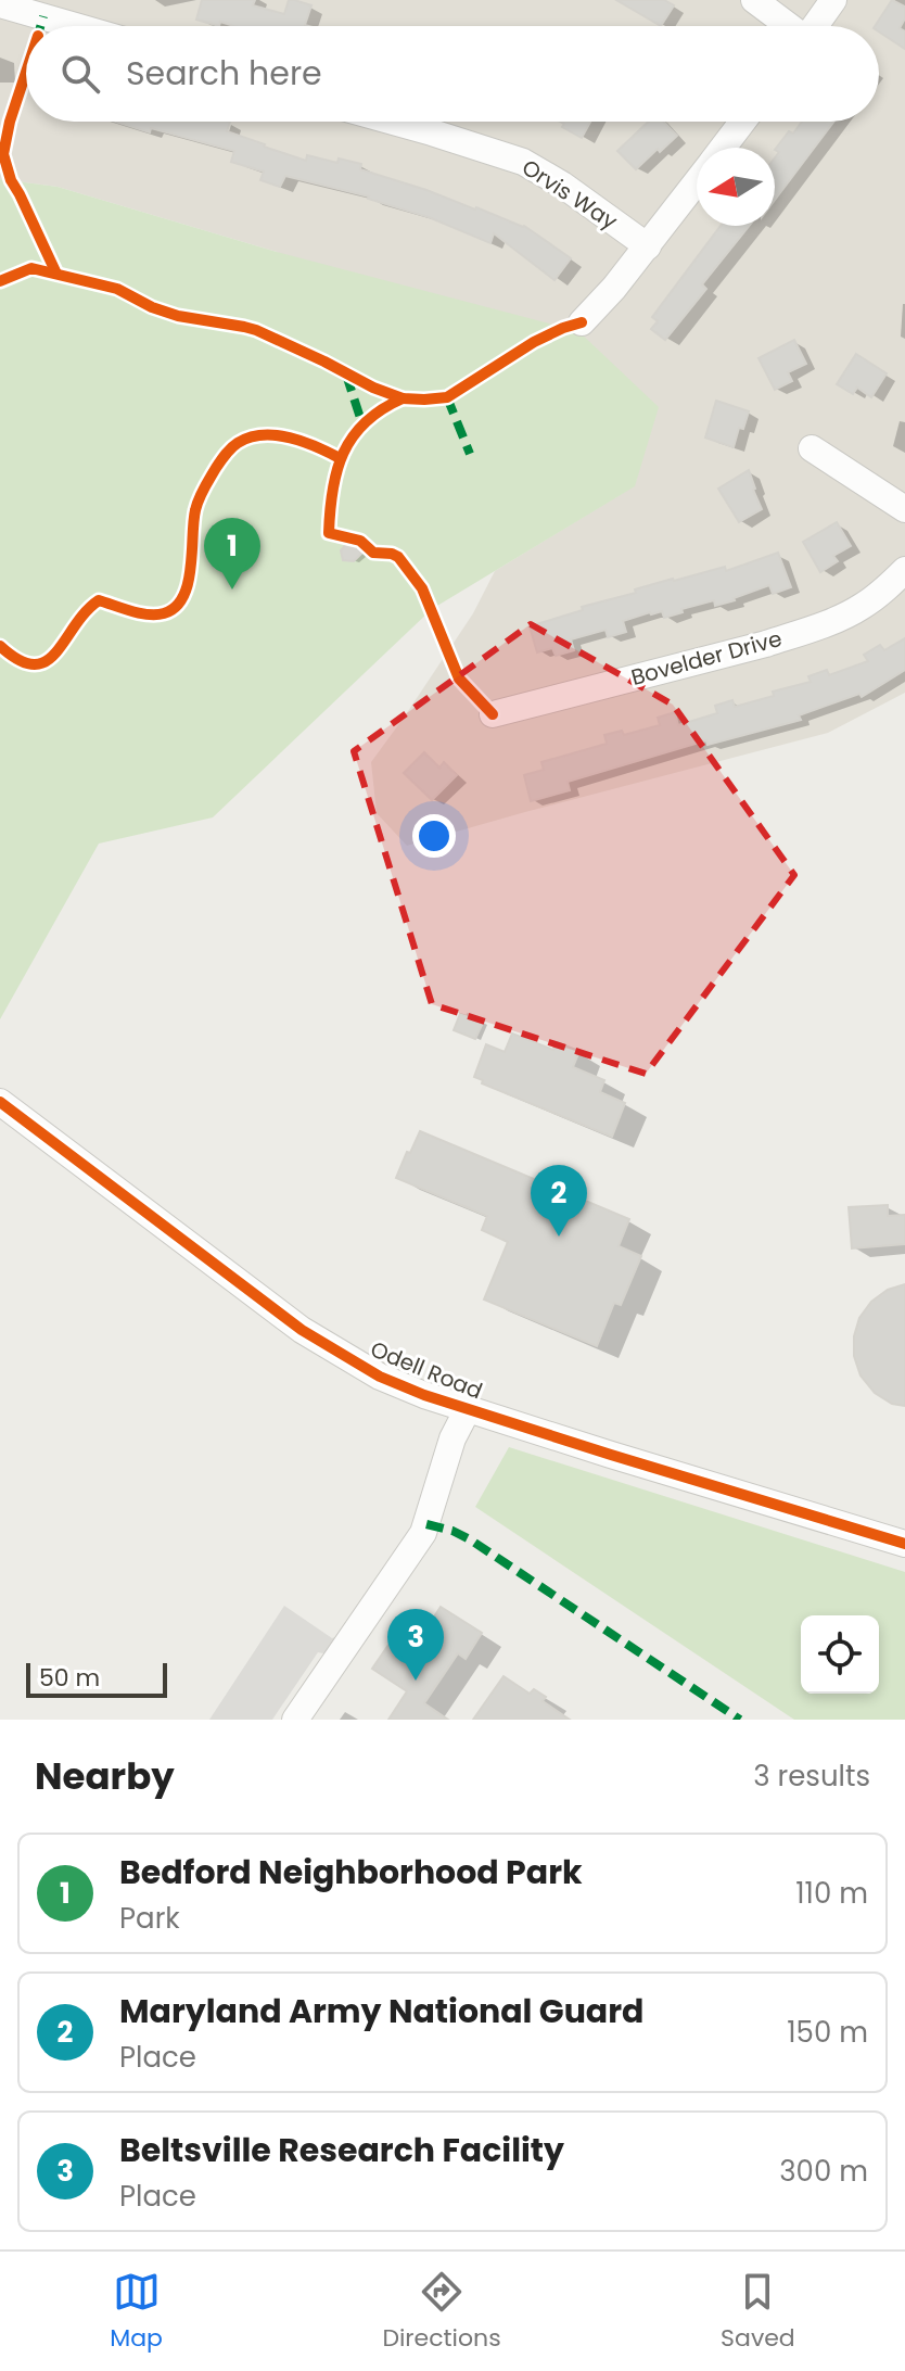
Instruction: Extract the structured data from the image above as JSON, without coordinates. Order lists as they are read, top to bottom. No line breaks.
{"streets":{"street":["Orvis Way","Bovelder Drive","Odell Road"]},"scale_bar":"50 m","north":"left","page":{"search":"Search here","pins":["1","2","3"],"scale":"50 m","heading":["Nearby","3 results"],"list":[{"mark":"1","name":"Bedford Neighborhood Park","note":"Park","value":"110 m"},{"mark":"2","name":"Maryland Army National Guard","note":"Place","value":"150 m"},{"mark":"3","name":"Beltsville Research Facility","note":"Place","value":"300 m"}],"nav":["Map","Directions","Saved"]}}
